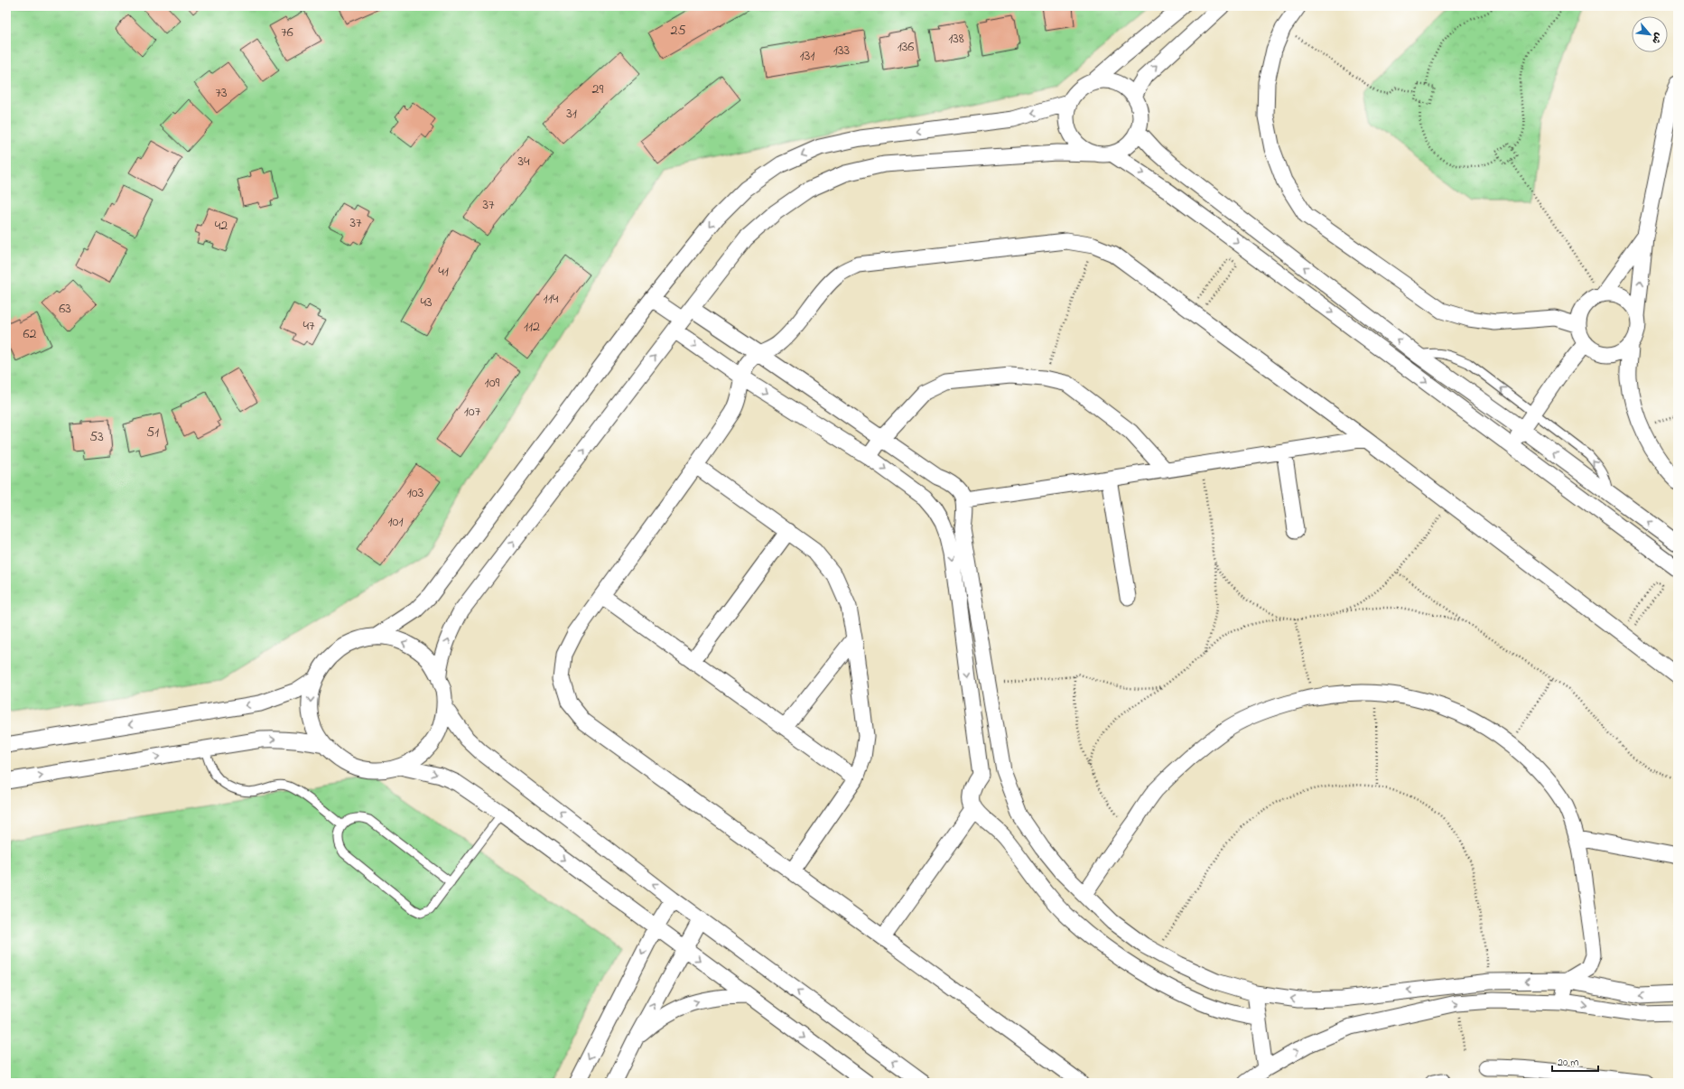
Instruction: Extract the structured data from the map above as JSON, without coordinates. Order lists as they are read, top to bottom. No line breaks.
{"house_numbers":["25","76","138","136","133","131","29","73","31","34","37","37","42","41","114","43","63","47","112","62","109","107","51","53","103","101"],"scale_bar":"20 m","north":"bottom right"}
